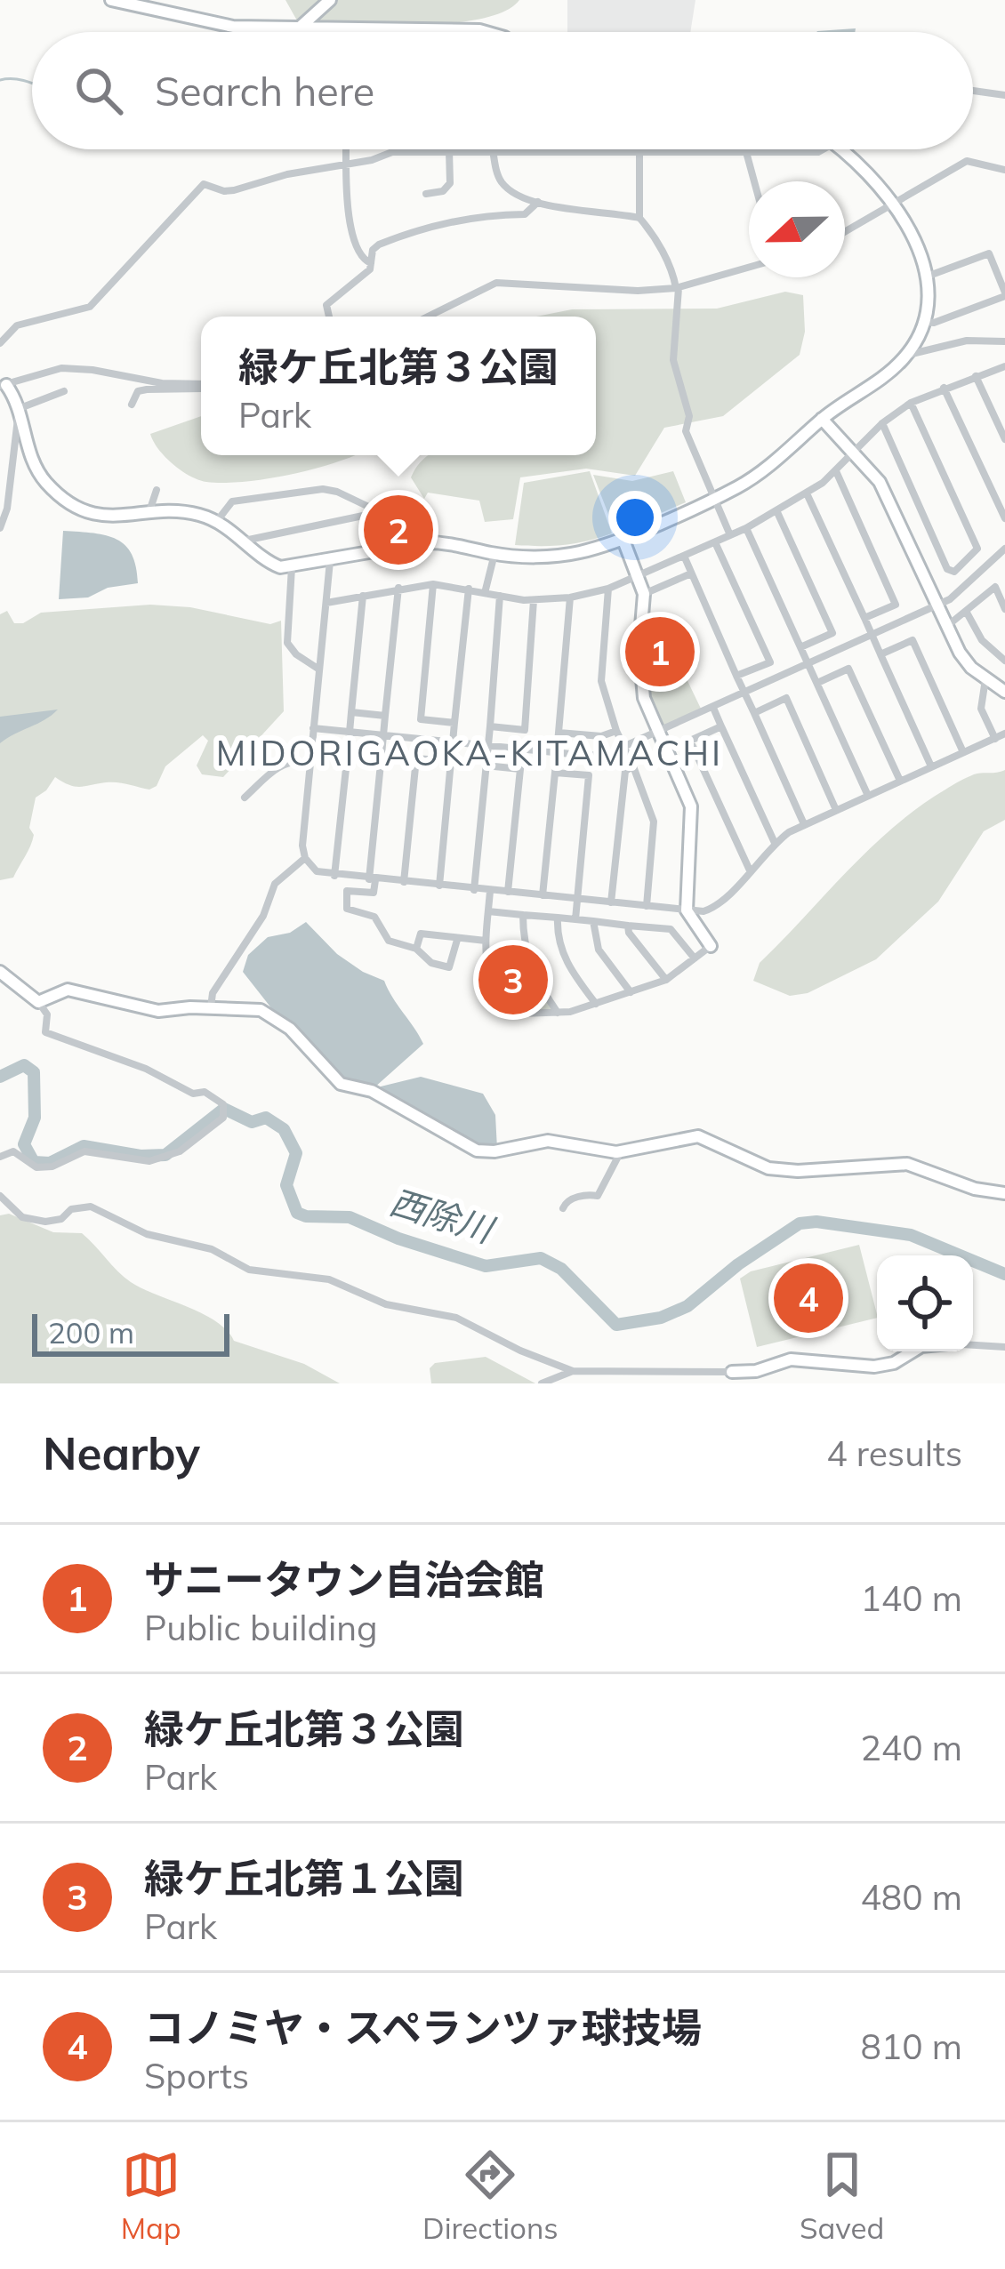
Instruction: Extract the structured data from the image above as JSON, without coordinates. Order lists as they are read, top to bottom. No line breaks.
{"districts":["MIDORIGAOKA-KITAMACHI"],"water":["西除川"],"scale_bar":"200 m","north":"left","page":{"search":"Search here","popup":["緑ケ丘北第３公園","Park"],"pins":["2","1","3","4"],"scale":"200 m","heading":["Nearby","4 results"],"list":[{"mark":"1","name":"サニータウン自治会館","note":"Public building","value":"140 m"},{"mark":"2","name":"緑ケ丘北第３公園","note":"Park","value":"240 m"},{"mark":"3","name":"緑ケ丘北第１公園","note":"Park","value":"480 m"},{"mark":"4","name":"コノミヤ・スペランツァ球技場","note":"Sports","value":"810 m"}],"nav":["Map","Directions","Saved"]}}
